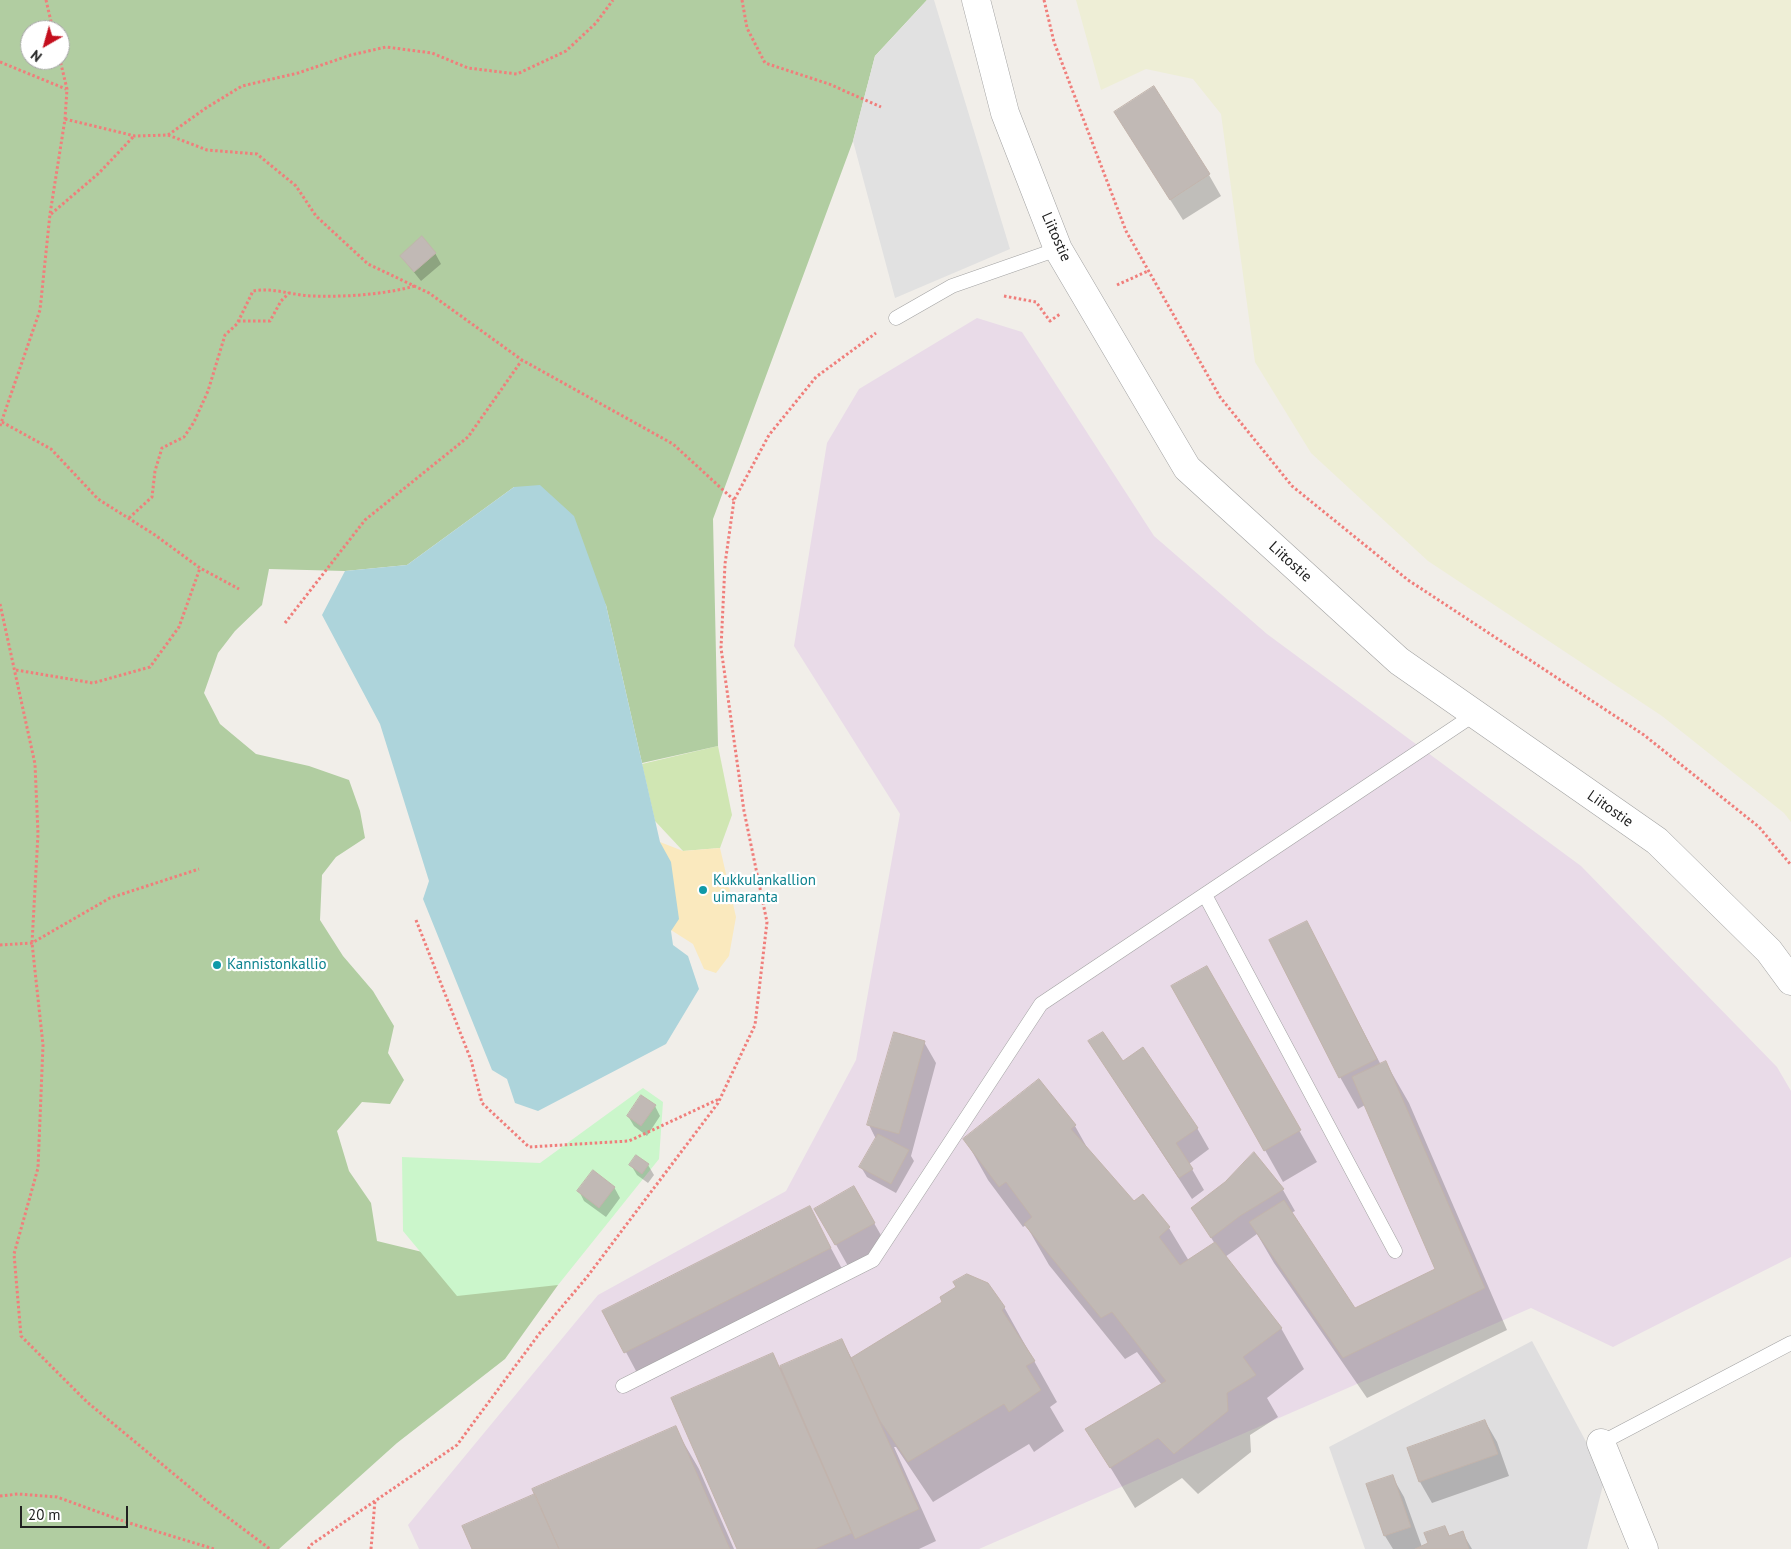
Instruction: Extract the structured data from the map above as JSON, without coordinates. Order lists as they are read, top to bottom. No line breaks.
{"streets":{"street":["Liitostie"]},"places":["Kukkulankallion uimaranta","Kannistonkallio"],"scale_bar":"20 m","north":"bottom left"}
